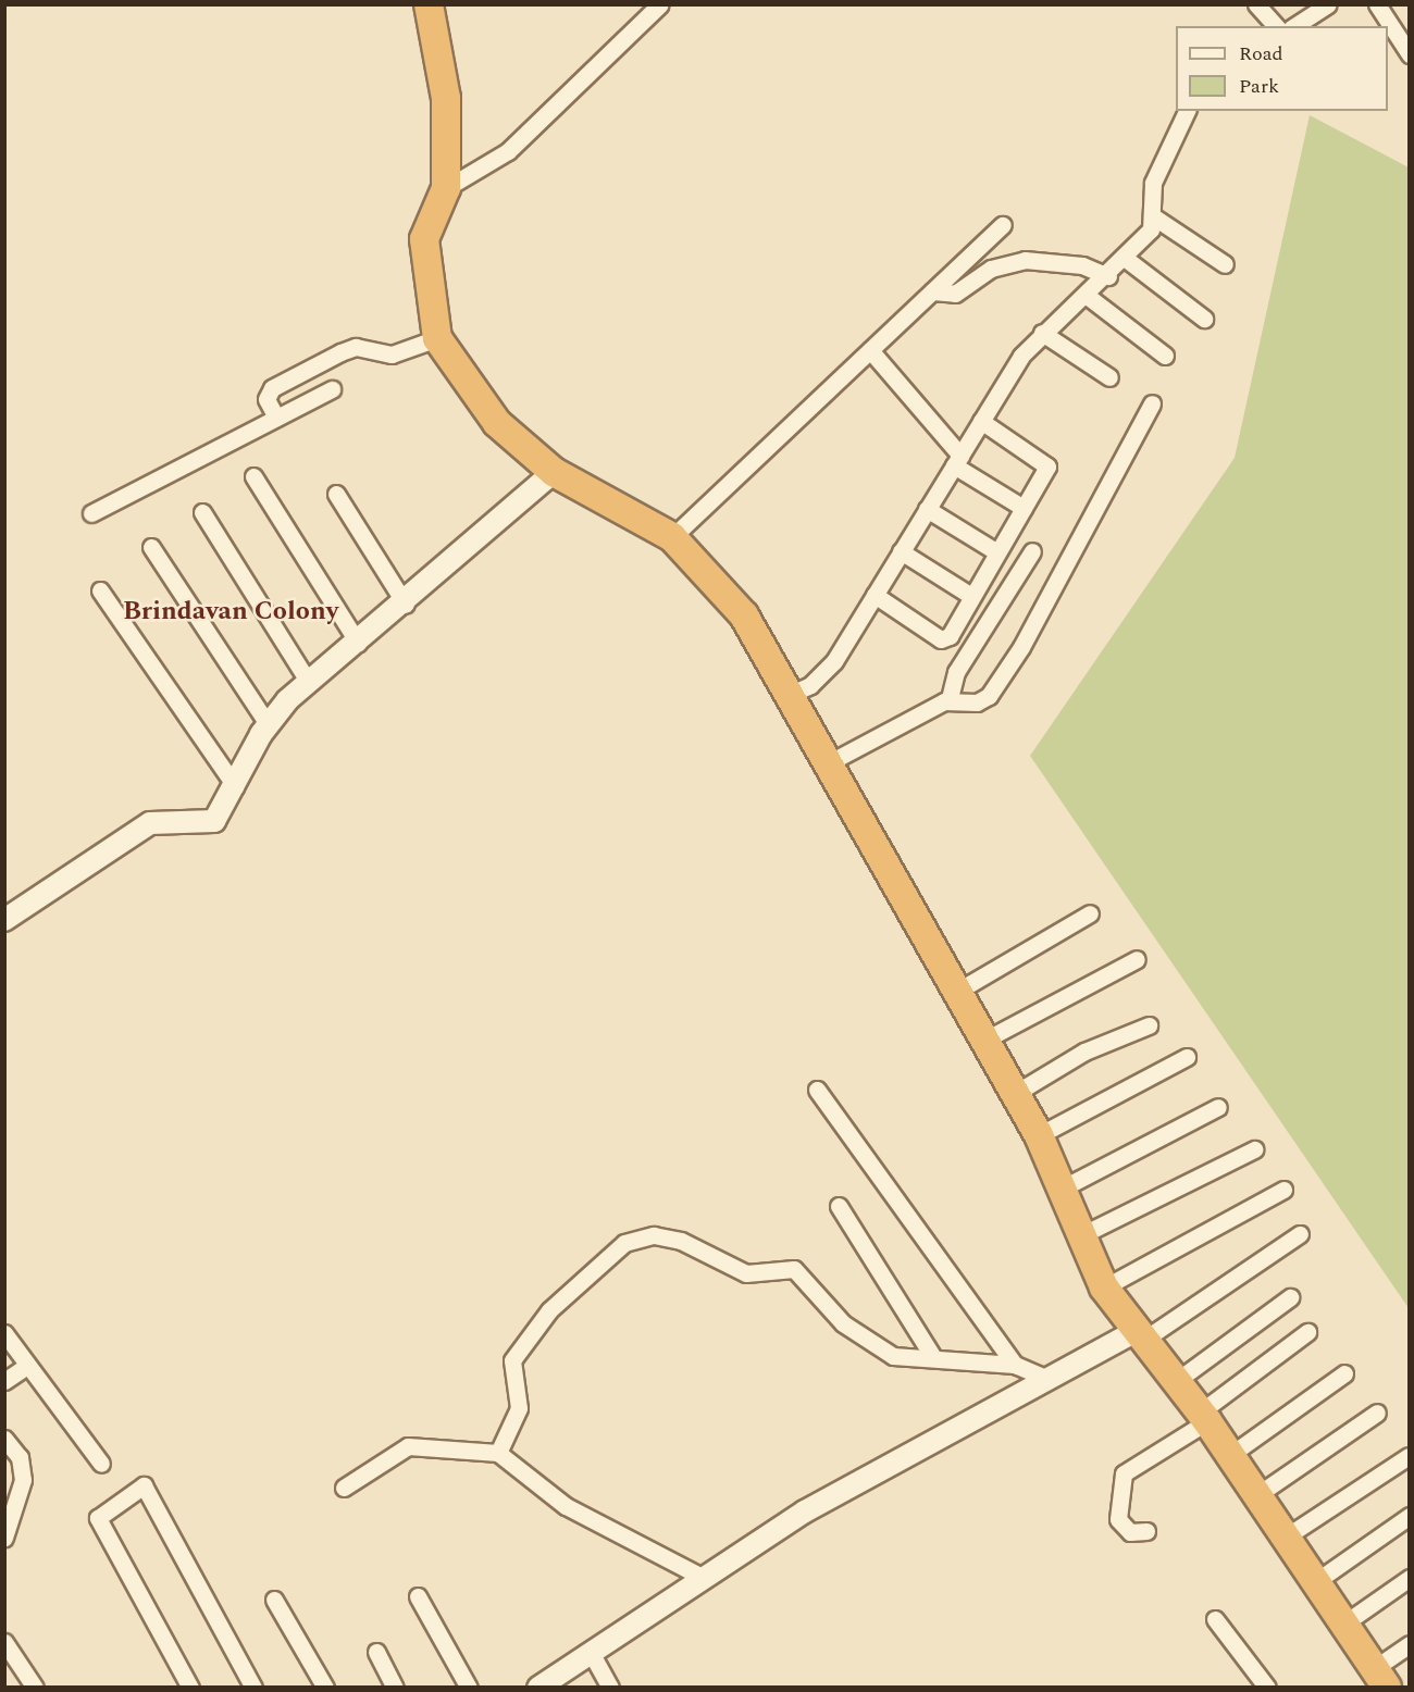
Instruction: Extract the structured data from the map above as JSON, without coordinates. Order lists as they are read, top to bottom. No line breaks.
{"districts":["Brindavan Colony"],"legend":["Road","Park"]}
